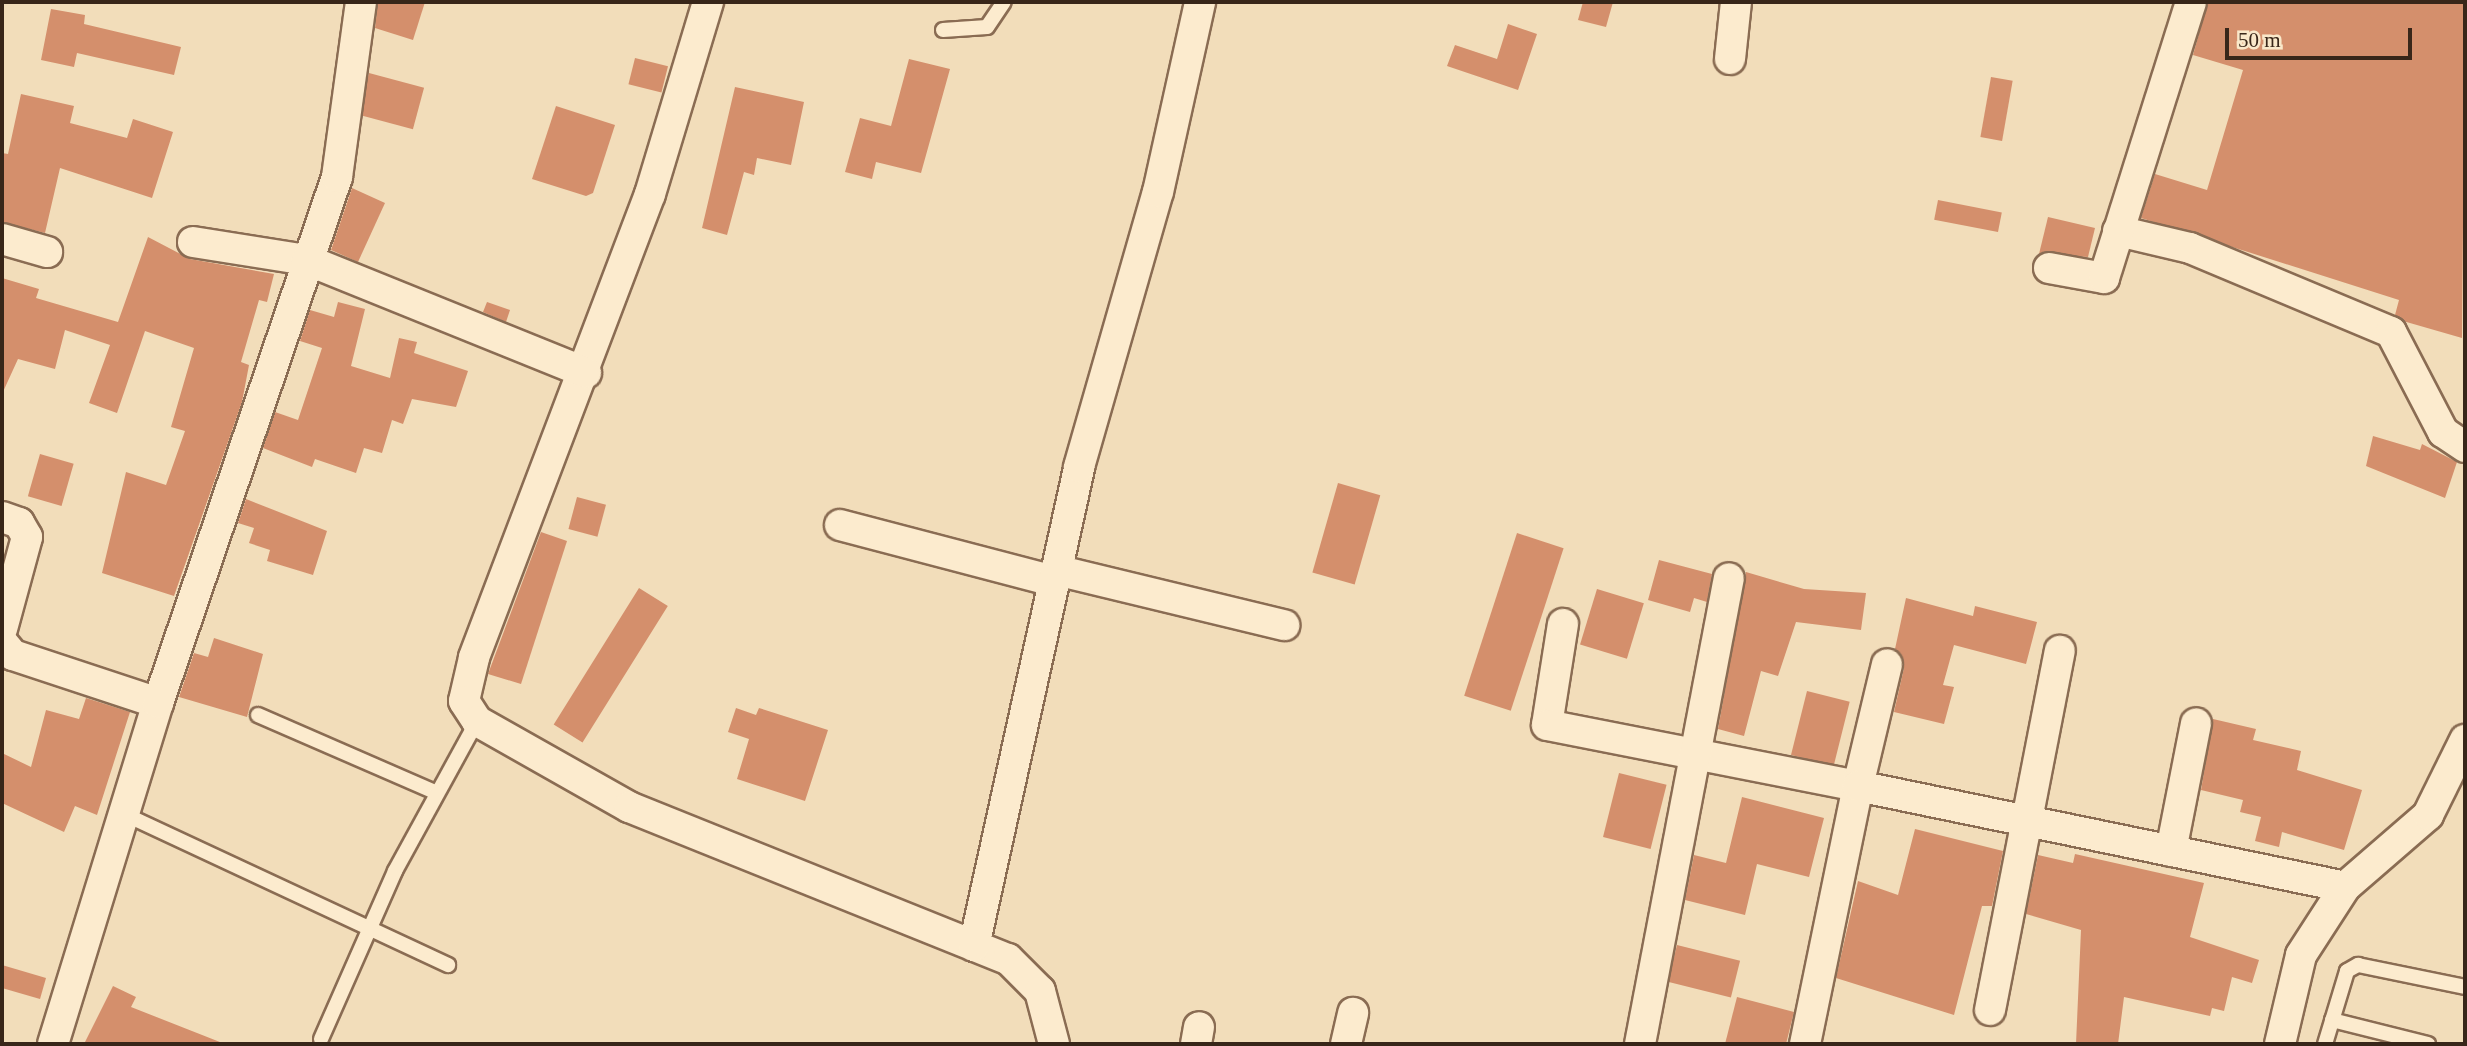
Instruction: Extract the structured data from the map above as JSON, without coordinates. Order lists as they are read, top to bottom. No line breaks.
{"scale_bar":"50 m"}
